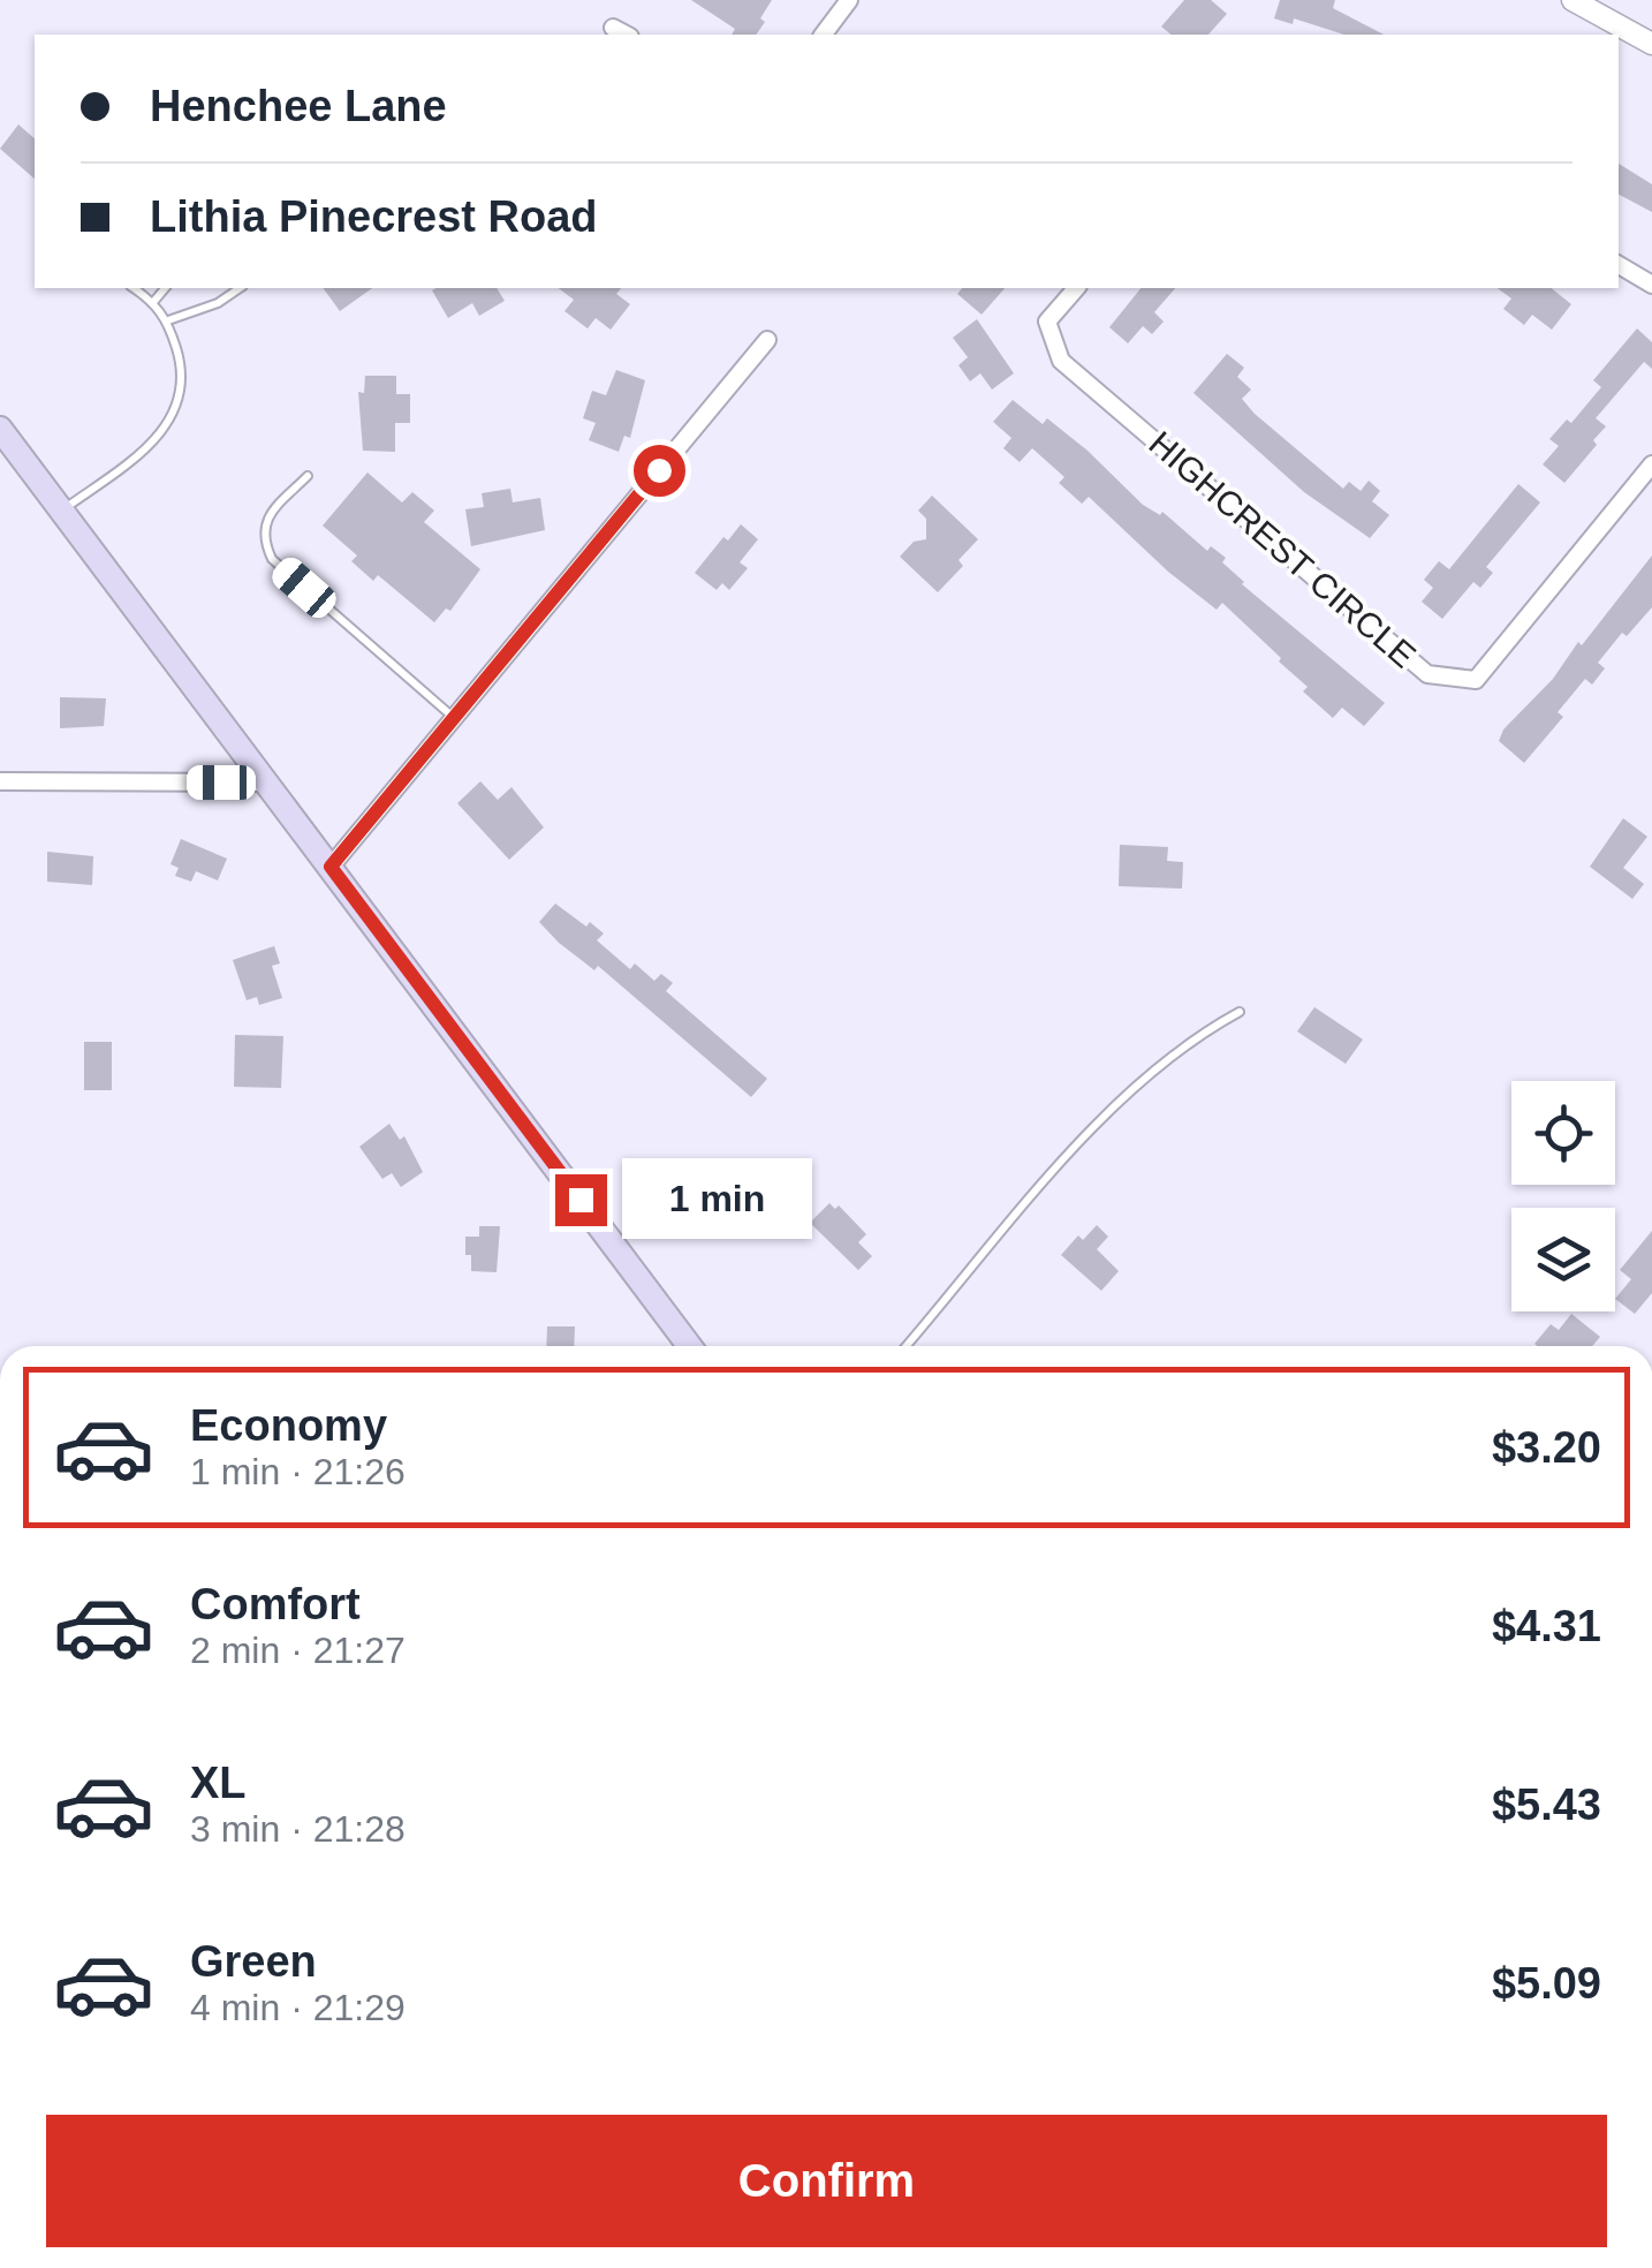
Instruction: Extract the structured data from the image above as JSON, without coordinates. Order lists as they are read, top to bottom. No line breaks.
{"streets":{"street":["HIGHCREST CIRCLE"]},"page":{"banner":["Henchee Lane","Lithia Pinecrest Road"],"bubble":"1 min","list":[{"name":"Economy","note":"1 min · 21:26","value":"$3.20"},{"name":"Comfort","note":"2 min · 21:27","value":"$4.31"},{"name":"XL","note":"3 min · 21:28","value":"$5.43"},{"name":"Green","note":"4 min · 21:29","value":"$5.09"}],"buttons":"Confirm"}}
